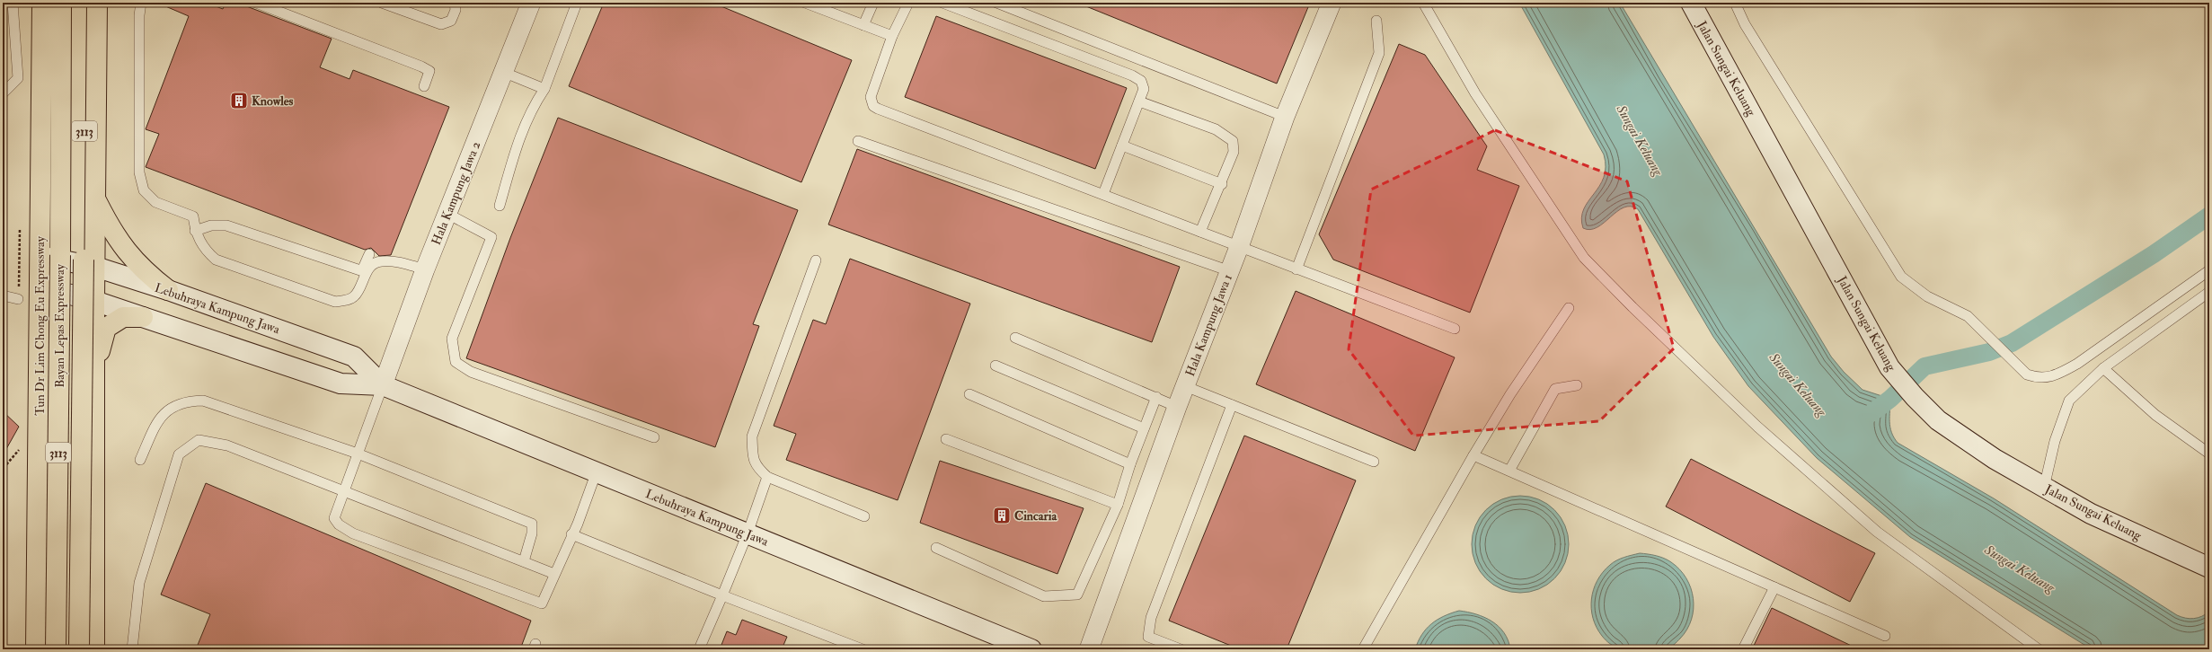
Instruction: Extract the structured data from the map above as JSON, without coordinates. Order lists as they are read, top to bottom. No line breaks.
{"streets":{"highway":["3113","Tun Dr Lim Chong Eu Expressway","Bayan Lepas Expressway"],"street":["Jalan Sungai Keluang","Hala Kampung Jawa 2","Lebuhraya Kampung Jawa","Hala Kampung Jawa 1"]},"crossings":[["3113","Lebuhraya Kampung Jawa"],["Hala Kampung Jawa 2","Lebuhraya Kampung Jawa"],["Lebuhraya Kampung Jawa","Tun Dr Lim Chong Eu Expressway"]],"water":["Sungai Keluang"],"places":{"building":["Knowles","Cincaria"]}}
